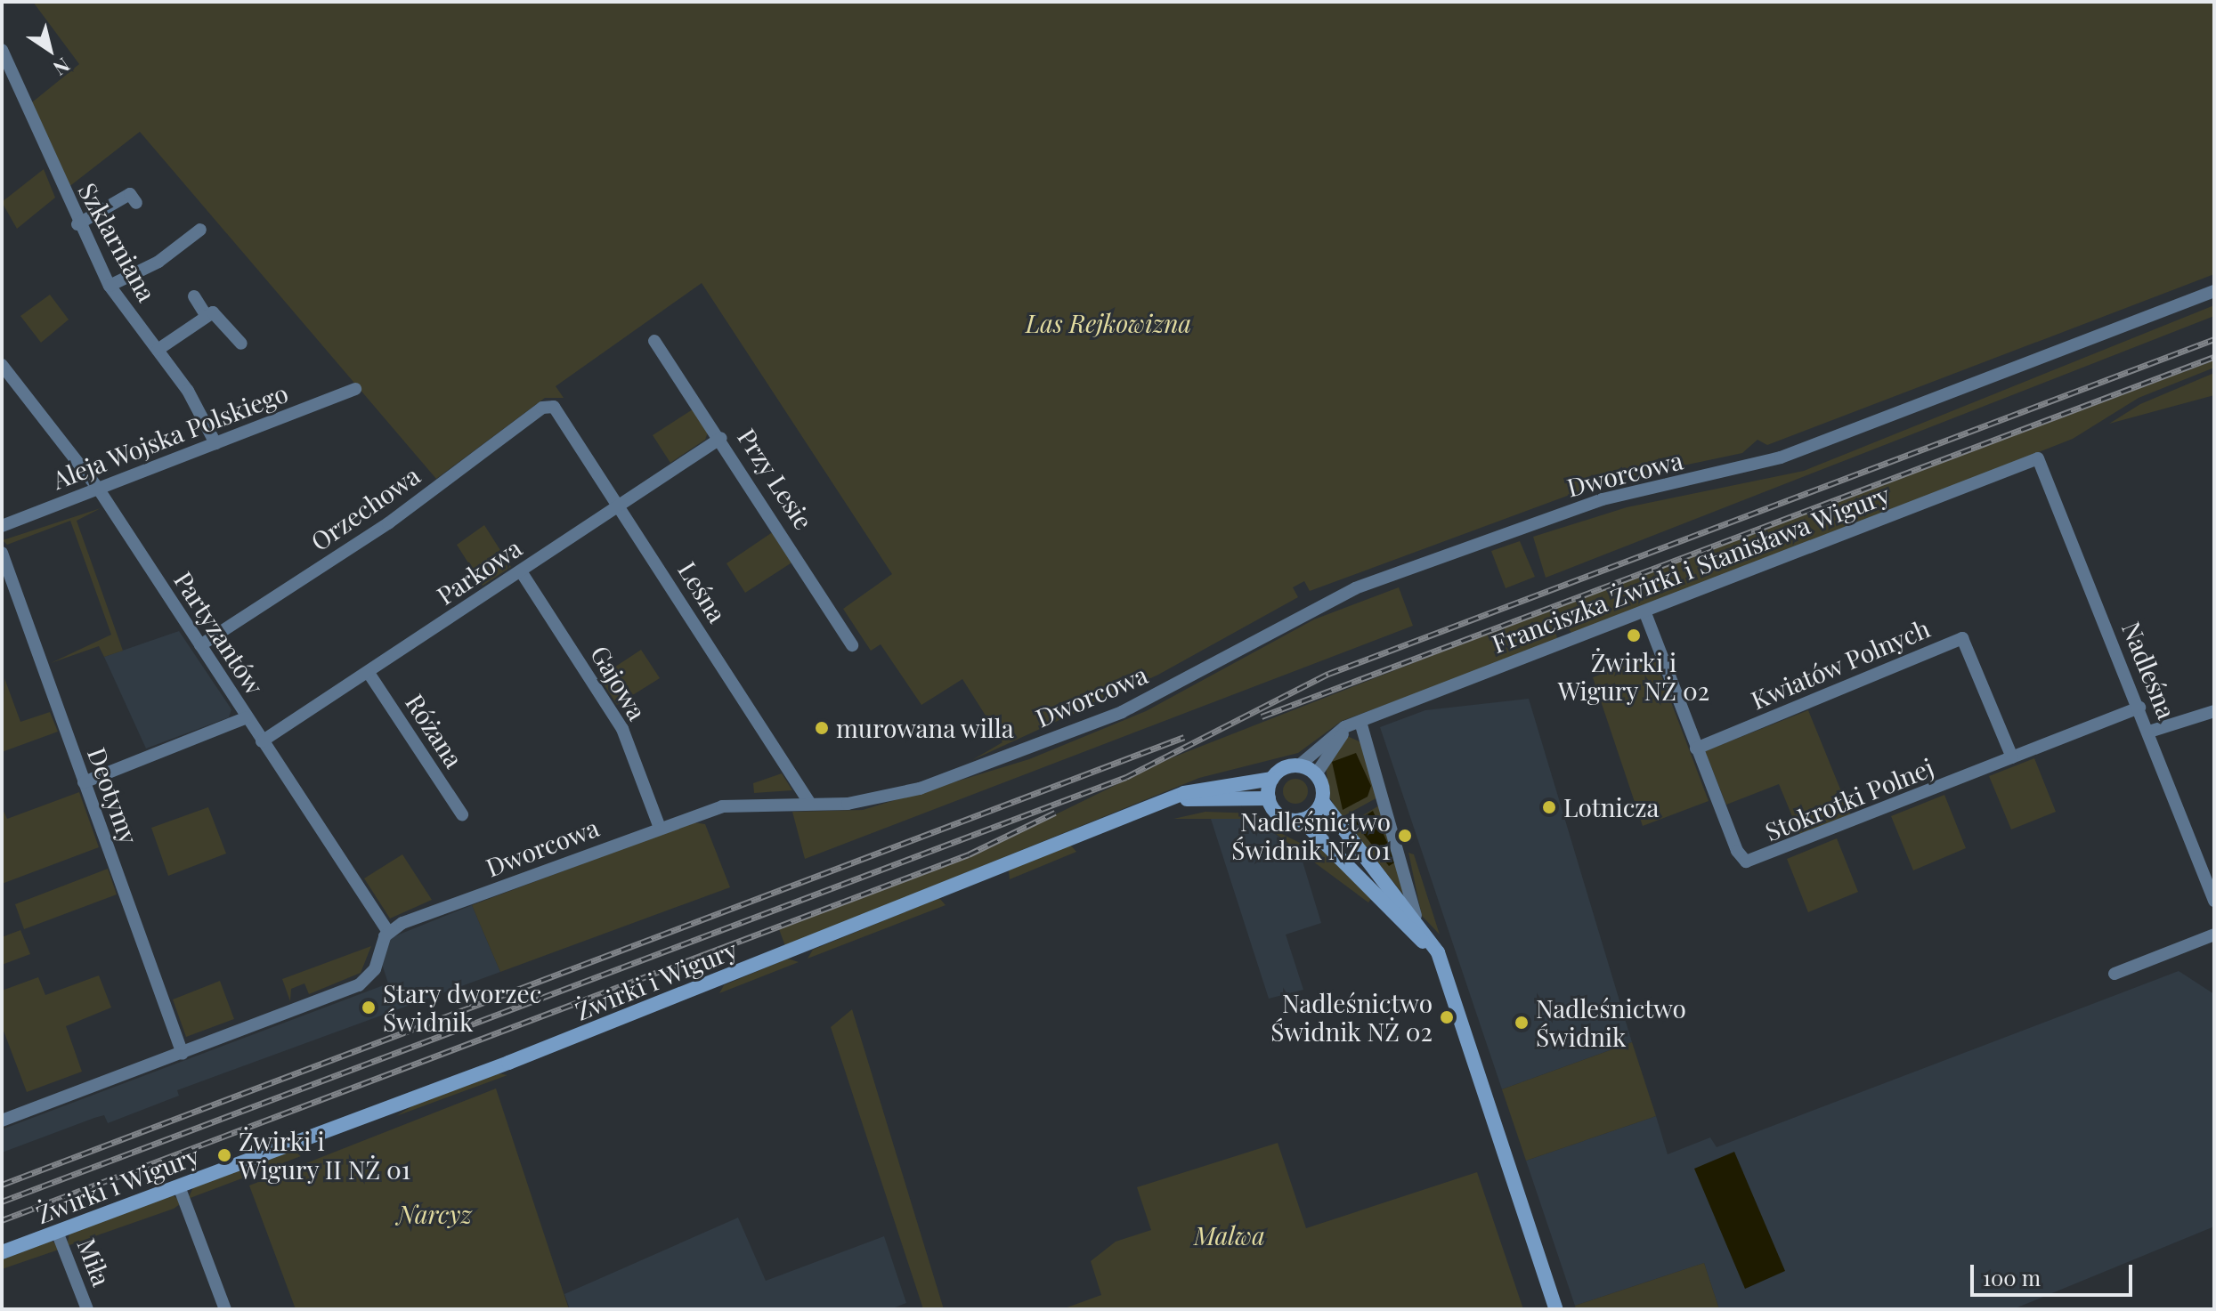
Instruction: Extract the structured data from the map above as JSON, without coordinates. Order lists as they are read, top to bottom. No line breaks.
{"streets":{"main road":["Żwirki i Wigury"],"street":["Szklarniana","Aleja Wojska Polskiego","Dworcowa","Przy Lesie","Orzechowa","Franciszka Żwirki i Stanisława Wigury","Parkowa","Leśna","Partyzantów","Kwiatów Polnych","Nadleśna","Gajowa","Różana","Deotymy","Stokrotki Polnej","Miła"]},"crossings":[["Szklarniana","Aleja Wojska Polskiego"],["Aleja Wojska Polskiego","Partyzantów"],["Dworcowa","Leśna"],["Dworcowa","Partyzantów"],["Dworcowa","Gajowa"],["Przy Lesie","Parkowa"],["Orzechowa","Leśna"],["Orzechowa","Partyzantów"],["Franciszka Żwirki i Stanisława Wigury","Nadleśna"],["Franciszka Żwirki i Stanisława Wigury","Stokrotki Polnej"],["Parkowa","Leśna"],["Parkowa","Partyzantów"],["Parkowa","Gajowa"],["Parkowa","Różana"],["Kwiatów Polnych","Stokrotki Polnej"],["Nadleśna","Stokrotki Polnej"],["Żwirki i Wigury","Miła"]],"parks":["Las Rejkowizna","Narcyz","Malwa"],"places":["Żwirki i Wigury NŻ 02","murowana willa","Lotnicza","Nadleśnictwo Świdnik NŻ 01","Stary dworzec Świdnik","Nadleśnictwo Świdnik NŻ 02","Nadleśnictwo Świdnik","Żwirki i Wigury II NŻ 01"],"scale_bar":"100 m","north":"bottom right"}
